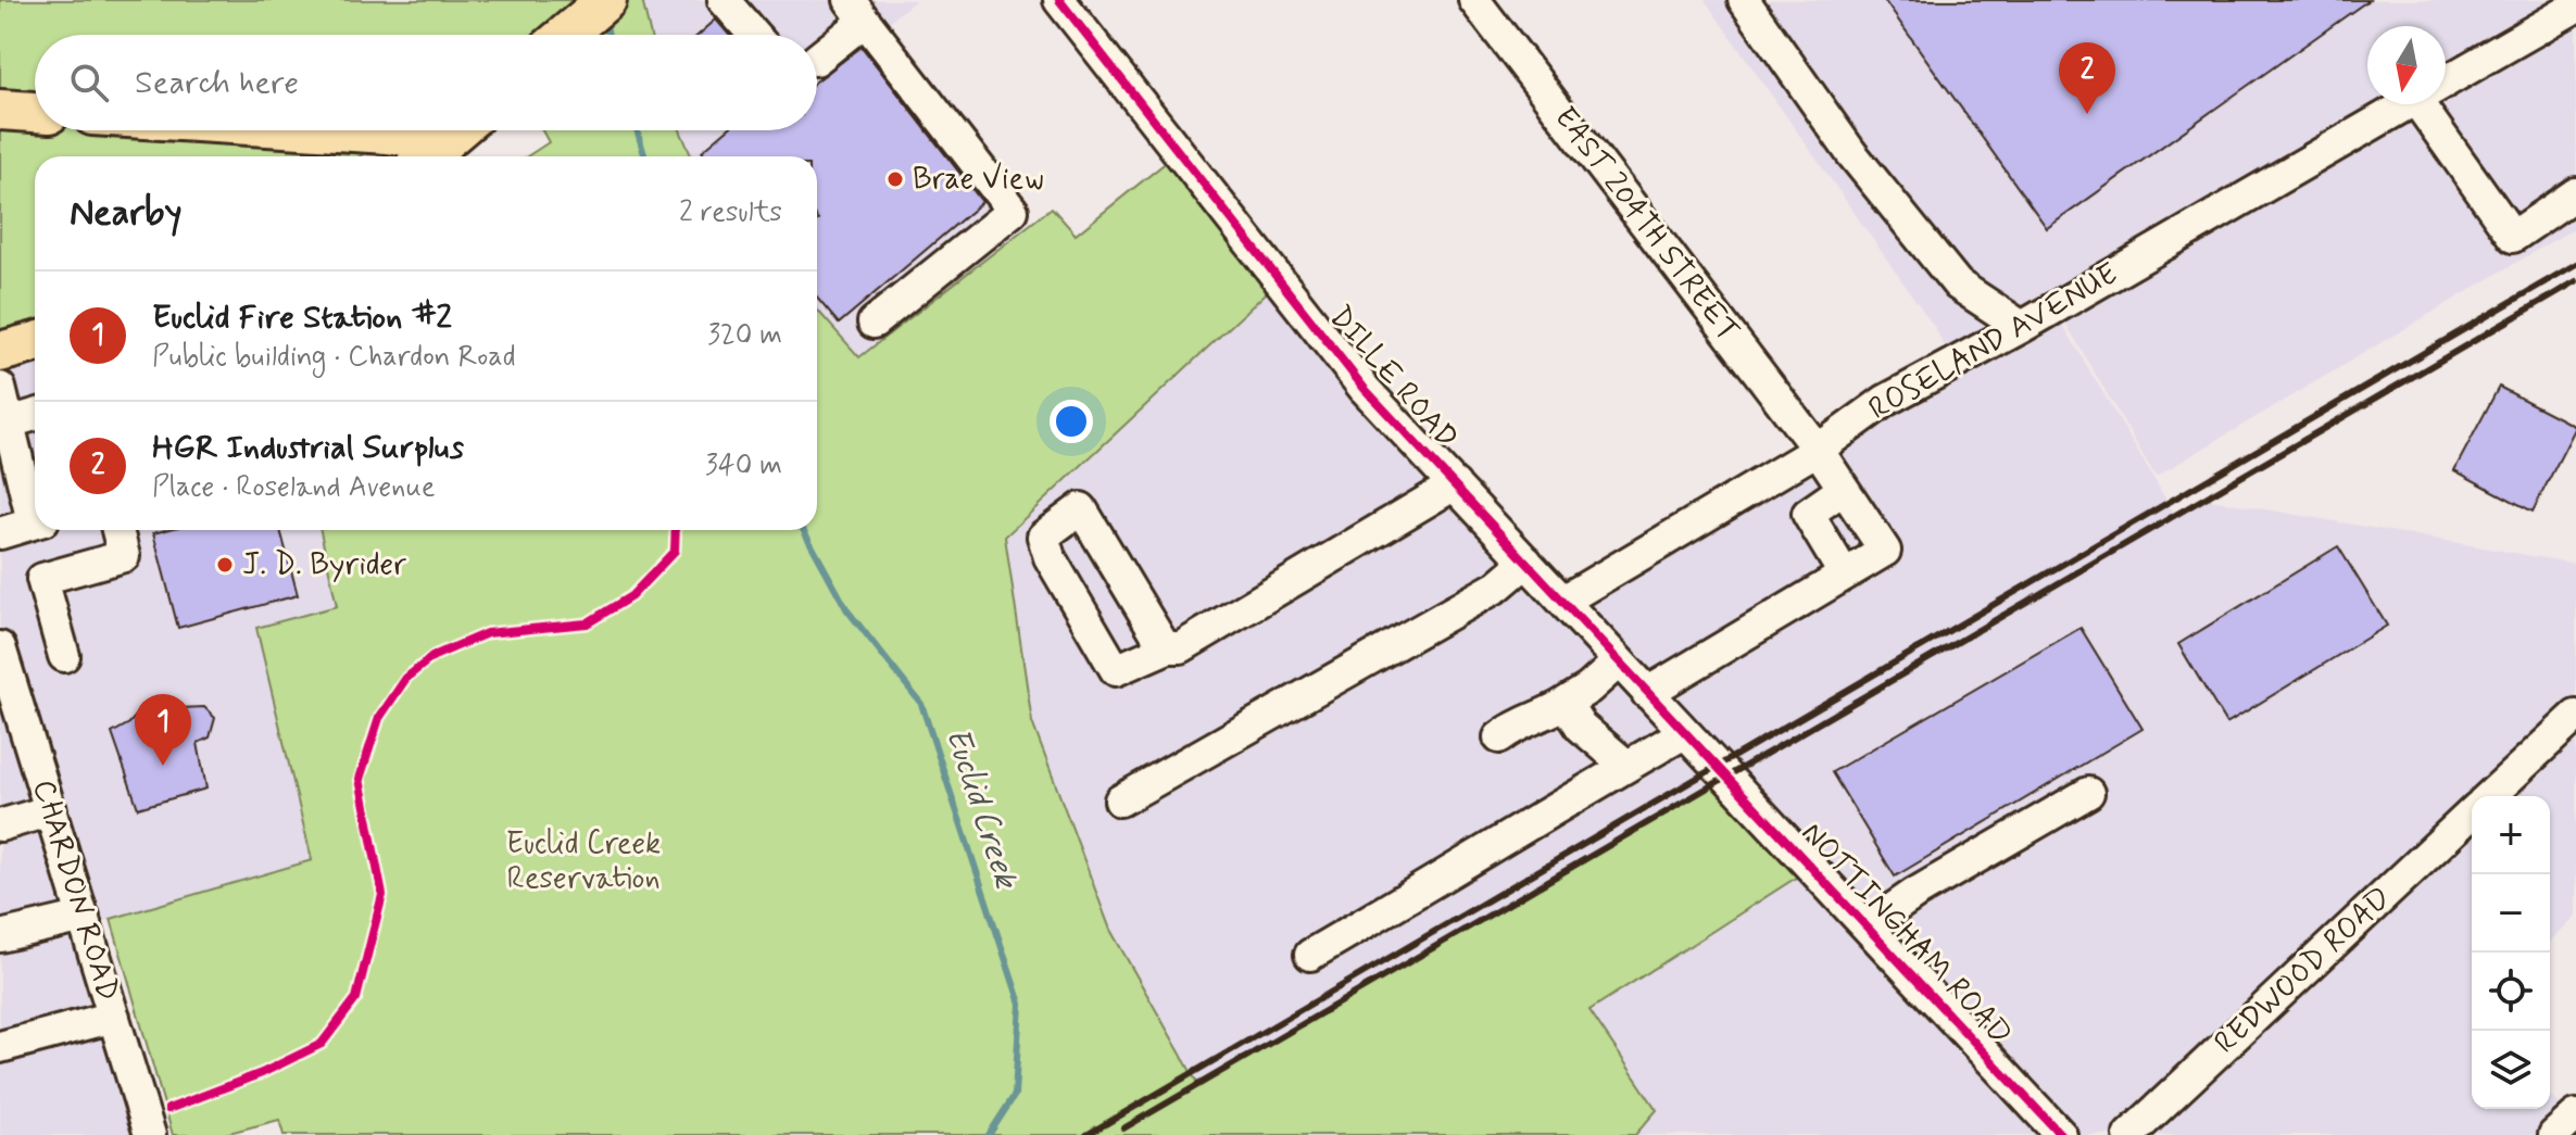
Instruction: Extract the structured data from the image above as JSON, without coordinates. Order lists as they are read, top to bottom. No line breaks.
{"streets":{"street":["EAST 204TH STREET","ROSELAND AVENUE","DILLE ROAD","CHARDON ROAD","NOTTINGHAM ROAD","REDWOOD ROAD"]},"crossings":[["EAST 204TH STREET","ROSELAND AVENUE"],["ROSELAND AVENUE","DILLE ROAD"],["DILLE ROAD","NOTTINGHAM ROAD"]],"water":["Euclid Creek"],"parks":["Euclid Creek Reservation"],"places":["Brae View","J. D. Byrider"],"north":"bottom","page":{"search":"Search here","pins":["2","1"],"heading":["Nearby","2 results"],"list":[{"mark":"1","name":"Euclid Fire Station #2","note":"Public building · Chardon Road","value":"320 m"},{"mark":"2","name":"HGR Industrial Surplus","note":"Place · Roseland Avenue","value":"340 m"}],"map_buttons":["+","−"]}}
